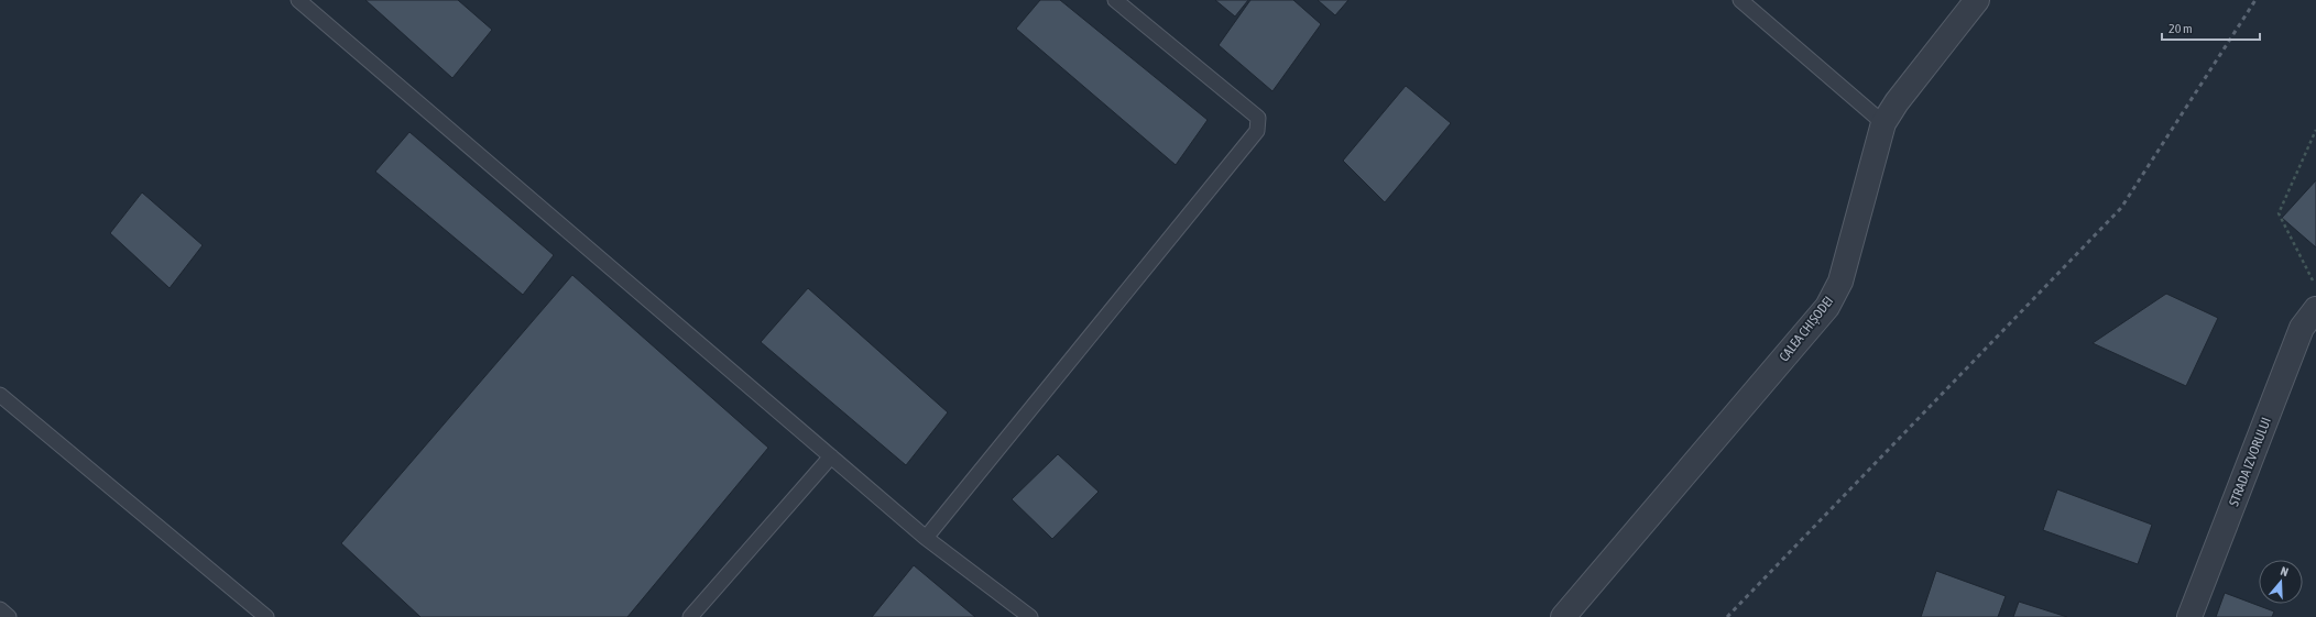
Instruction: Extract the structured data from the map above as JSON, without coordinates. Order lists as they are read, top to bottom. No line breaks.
{"streets":{"street":["CALEA CHIȘODEI","STRADA IZVORULUI"]},"scale_bar":"20 m","north":"top"}
